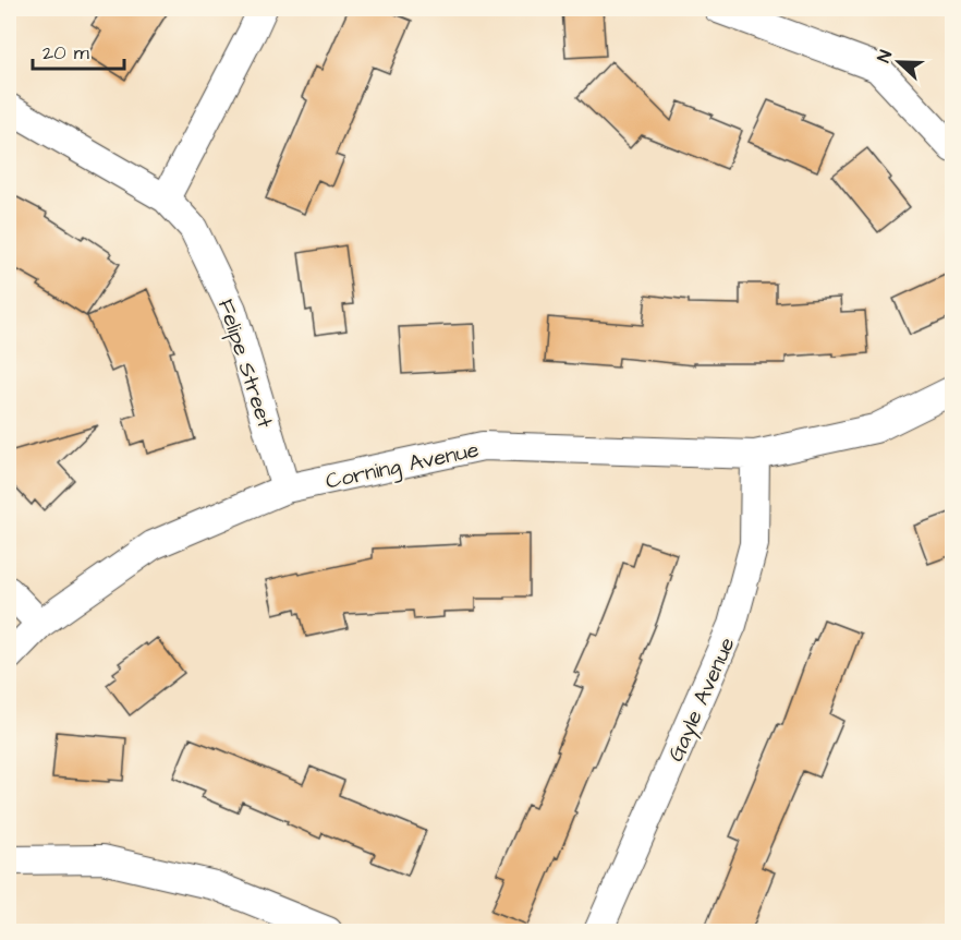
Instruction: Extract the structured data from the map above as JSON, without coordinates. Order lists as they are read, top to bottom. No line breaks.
{"streets":{"street":["Felipe Street","Corning Avenue","Gayle Avenue"]},"crossings":[["Felipe Street","Corning Avenue"],["Corning Avenue","Gayle Avenue"]],"scale_bar":"20 m","north":"left"}
